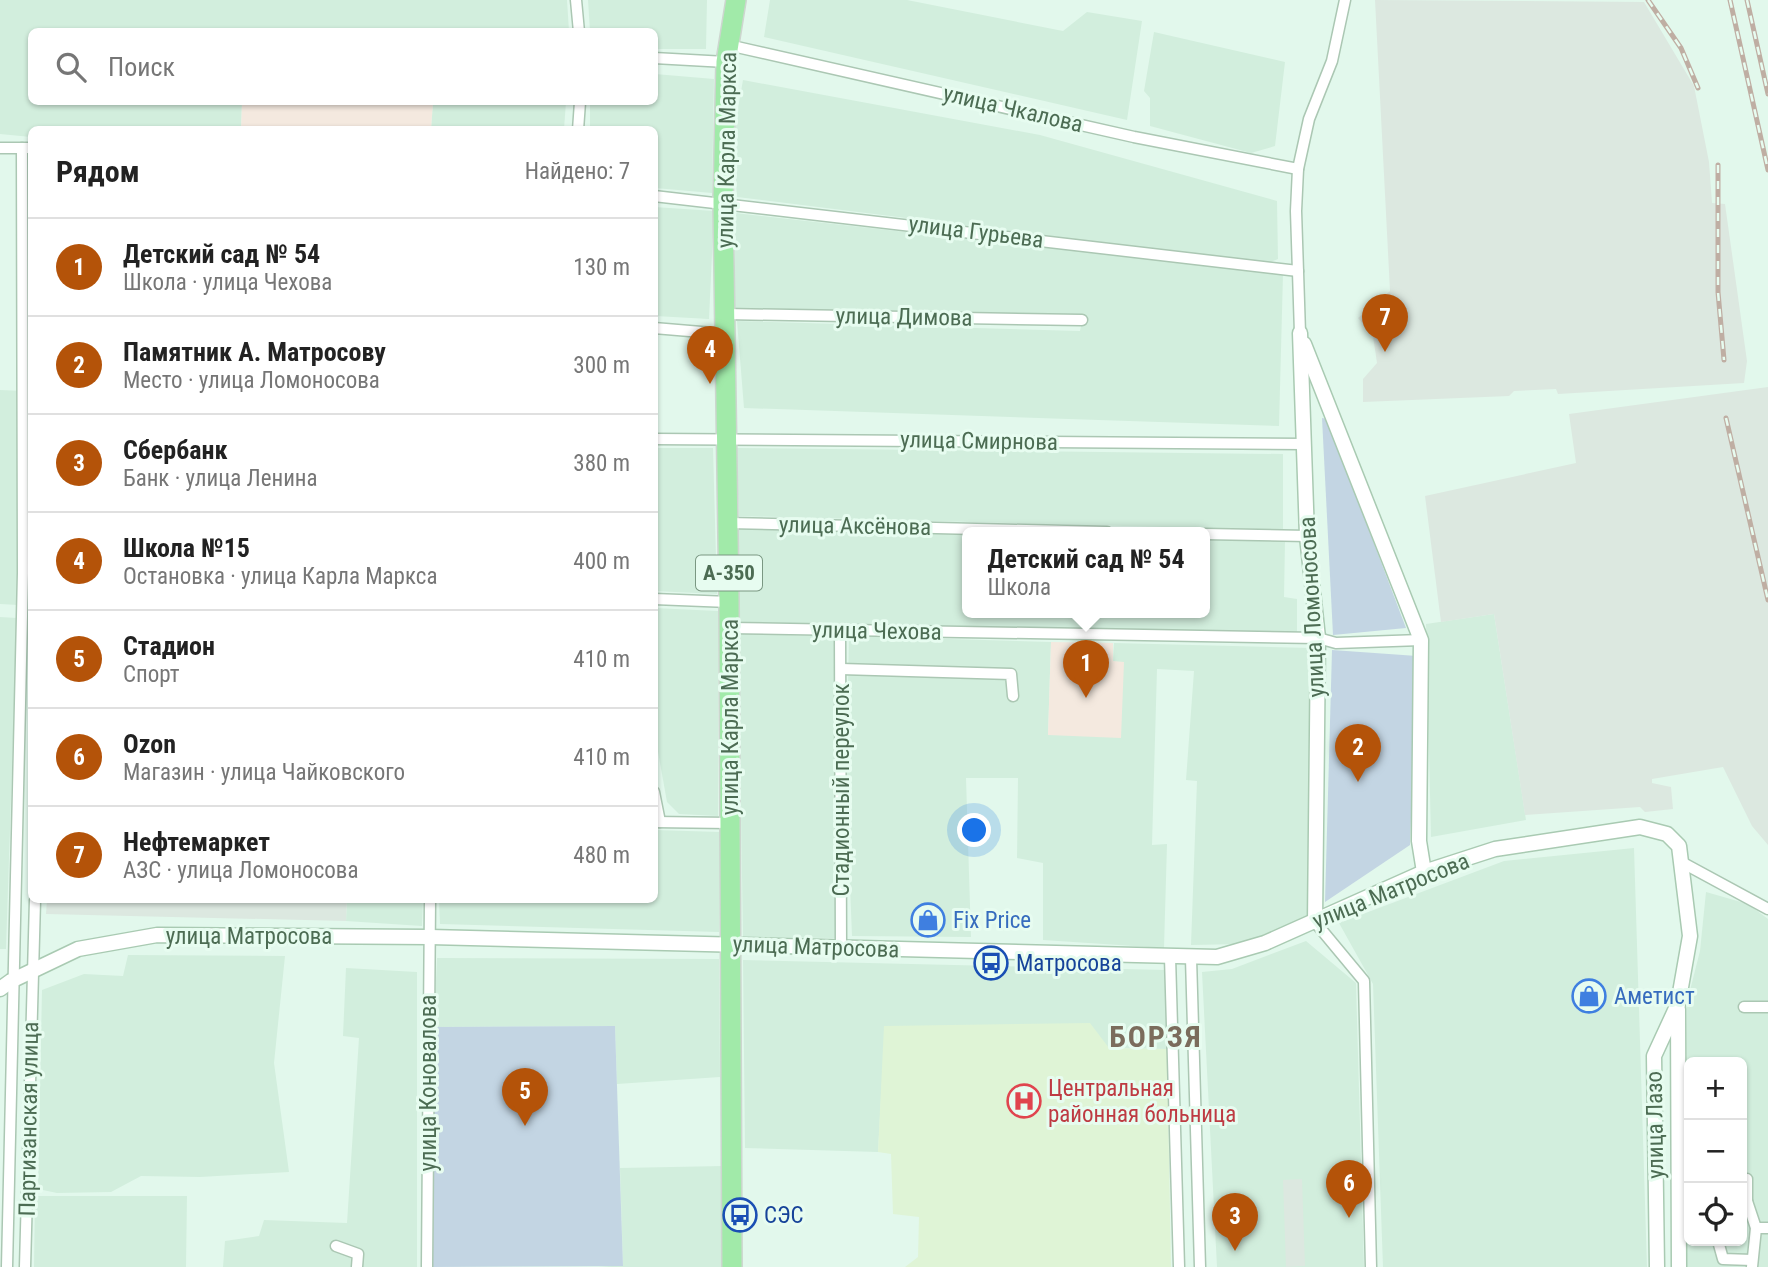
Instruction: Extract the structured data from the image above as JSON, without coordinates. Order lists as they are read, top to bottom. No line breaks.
{"streets":{"highway":["улица Карла Маркса","А-350"],"street":["улица Чкалова","улица Гурьева","улица Димова","улица Смирнова","улица Аксёнова","улица Ломоносова","улица Чехова","Стадионный переулок","улица Матросова","улица Коновалова","Партизанская улица","улица Лазо"]},"crossings":[["улица Чкалова","улица Карла Маркса"],["улица Чкалова","улица Ломоносова"],["улица Карла Маркса","улица Гурьева"],["улица Карла Маркса","улица Димова"],["улица Карла Маркса","улица Смирнова"],["улица Карла Маркса","улица Аксёнова"],["улица Карла Маркса","улица Чехова"],["улица Карла Маркса","улица Матросова"],["улица Гурьева","улица Ломоносова"],["улица Смирнова","улица Ломоносова"],["улица Ломоносова","улица Чехова"],["улица Ломоносова","улица Матросова"],["улица Чехова","Стадионный переулок"],["Стадионный переулок","улица Матросова"],["улица Матросова","улица Коновалова"],["улица Матросова","Партизанская улица"],["улица Матросова","улица Лазо"]],"districts":["БОРЗЯ"],"places":{"shop":["Fix Price","Аметист"],"bus stop":["Матросова","СЭС"],"hospital":["Центральная районная больница"]},"page":{"search":"Поиск","heading":["Рядом","Найдено: 7"],"list":[{"mark":"1","name":"Детский сад № 54","note":"Школа · улица Чехова","value":"130 m"},{"mark":"2","name":"Памятник А. Матросову","note":"Место · улица Ломоносова","value":"300 m"},{"mark":"3","name":"Сбербанк","note":"Банк · улица Ленина","value":"380 m"},{"mark":"4","name":"Школа №15","note":"Остановка · улица Карла Маркса","value":"400 m"},{"mark":"5","name":"Стадион","note":"Спорт","value":"410 m"},{"mark":"6","name":"Ozon","note":"Магазин · улица Чайковского","value":"410 m"},{"mark":"7","name":"Нефтемаркет","note":"АЗС · улица Ломоносова","value":"480 m"}],"pins":["7","4","1","2","5","6","3"],"popup":["Детский сад № 54","Школа"],"map_buttons":["+","−"]}}
